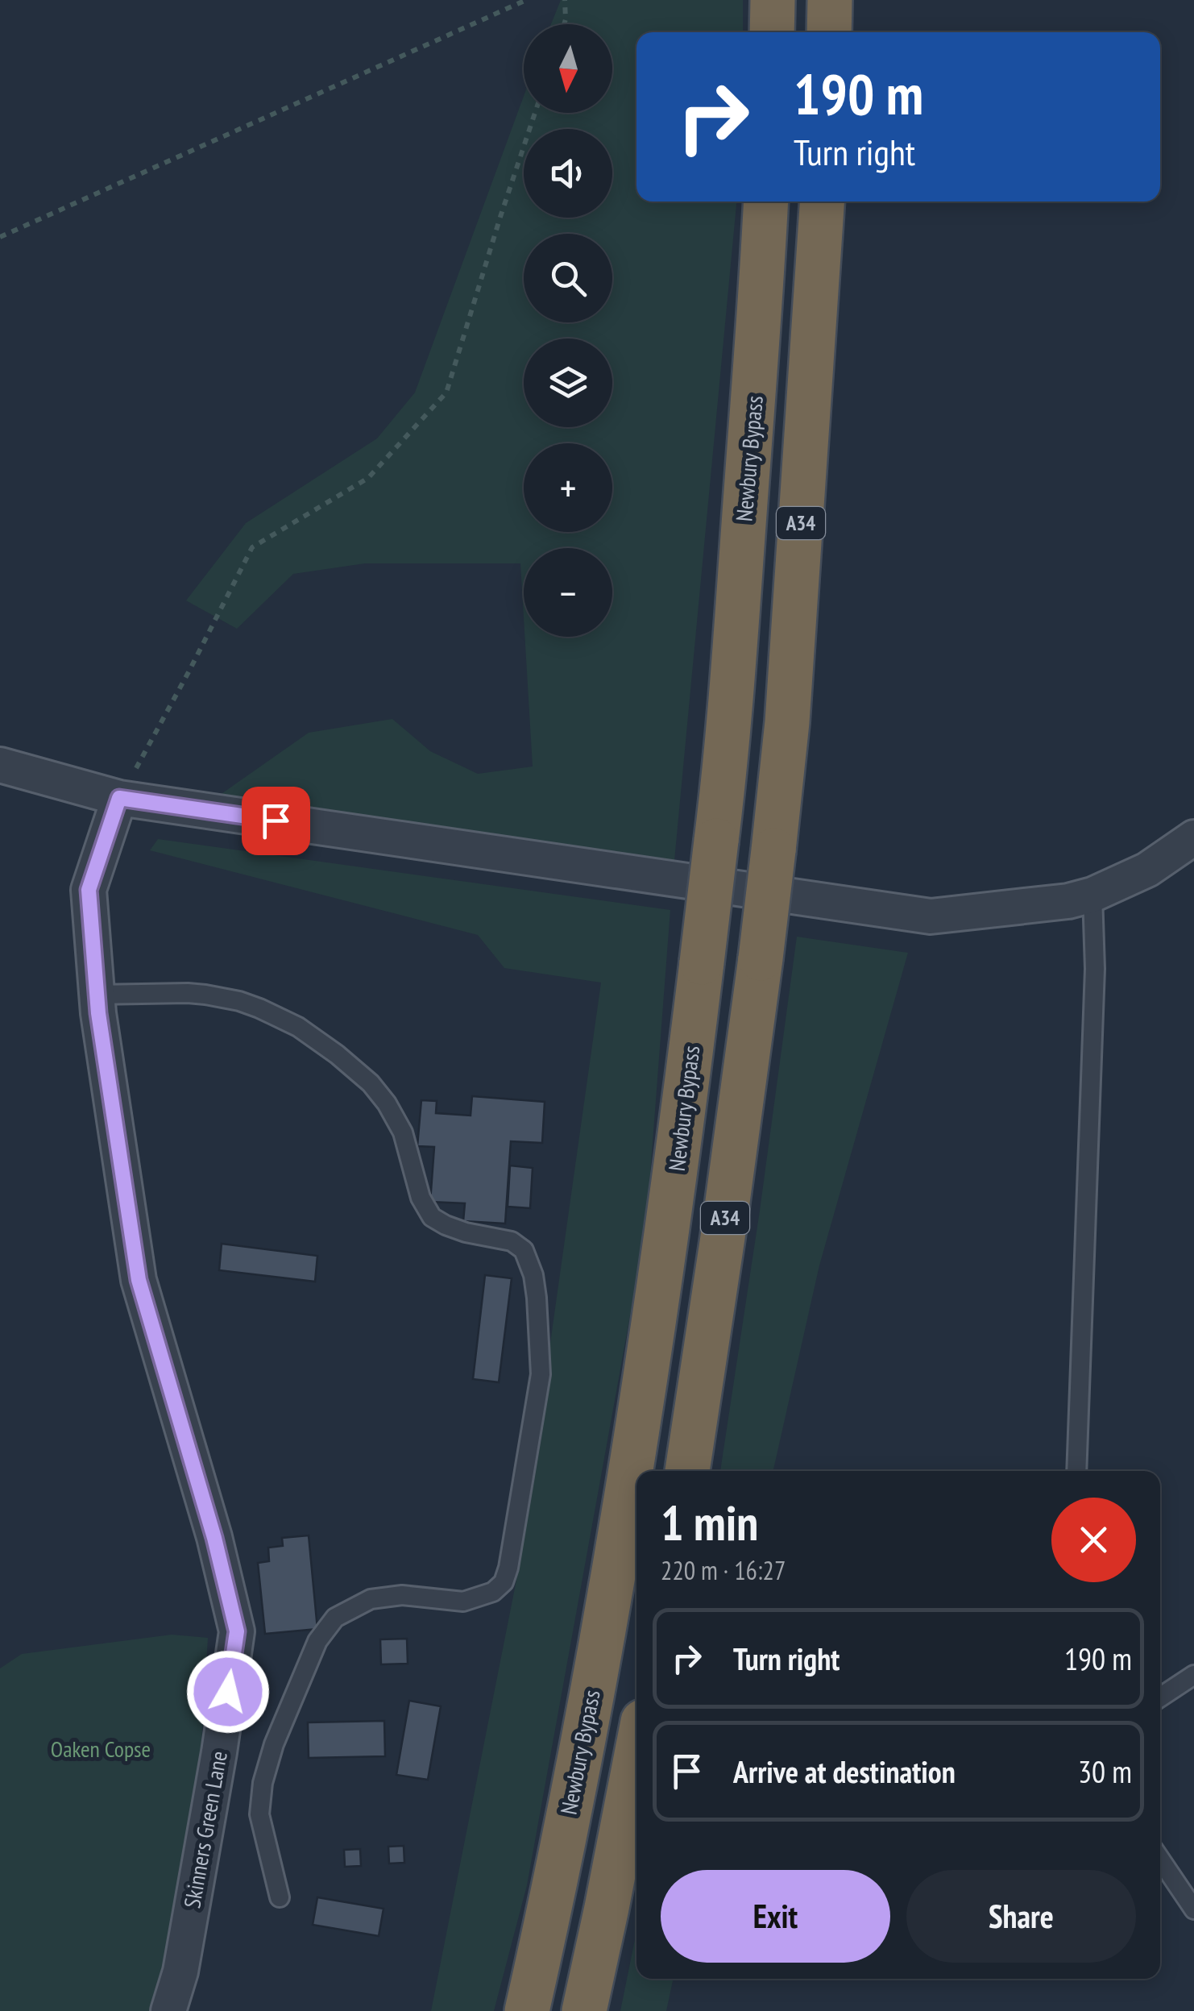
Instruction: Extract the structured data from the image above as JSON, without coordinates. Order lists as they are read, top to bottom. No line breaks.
{"streets":{"highway":["Newbury Bypass","A34"],"street":["Skinners Green Lane"]},"parks":["Oaken Copse"],"north":"bottom","page":{"map_buttons":["+","−"],"turn":["190 m","Turn right"],"heading":["1 min","220 m · 16:27"],"list":[{"name":"Turn right","value":"190 m"},{"name":"Arrive at destination","value":"30 m"}],"buttons":["Exit","Share"]}}
